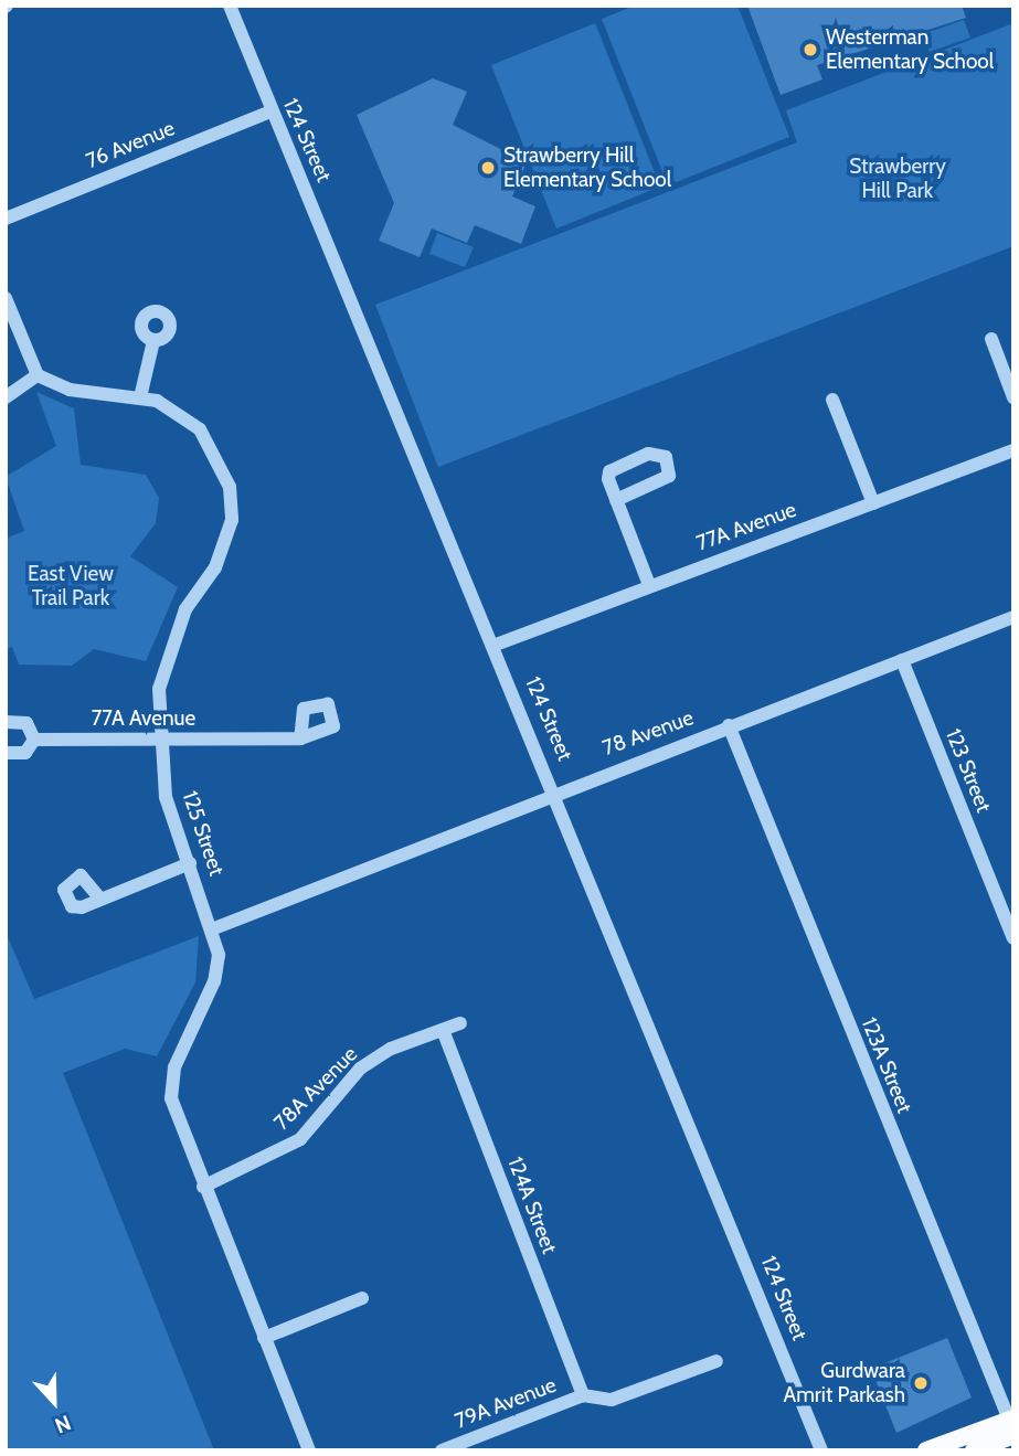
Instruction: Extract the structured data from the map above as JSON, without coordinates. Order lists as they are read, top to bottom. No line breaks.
{"streets":{"street":["124 Street","76 Avenue","77A Avenue","78 Avenue","123 Street","125 Street","123A Street","78A Avenue","124A Street","79A Avenue"]},"crossings":[["124 Street","76 Avenue"],["124 Street","77A Avenue"],["124 Street","78 Avenue"],["77A Avenue","125 Street"],["78 Avenue","123 Street"],["78 Avenue","125 Street"],["78 Avenue","123A Street"],["125 Street","78A Avenue"],["78A Avenue","124A Street"],["124A Street","79A Avenue"]],"parks":["Strawberry Hill Park","East View Trail Park"],"places":["Westerman Elementary School","Strawberry Hill Elementary School","Gurdwara Amrit Parkash"],"north":"bottom"}
